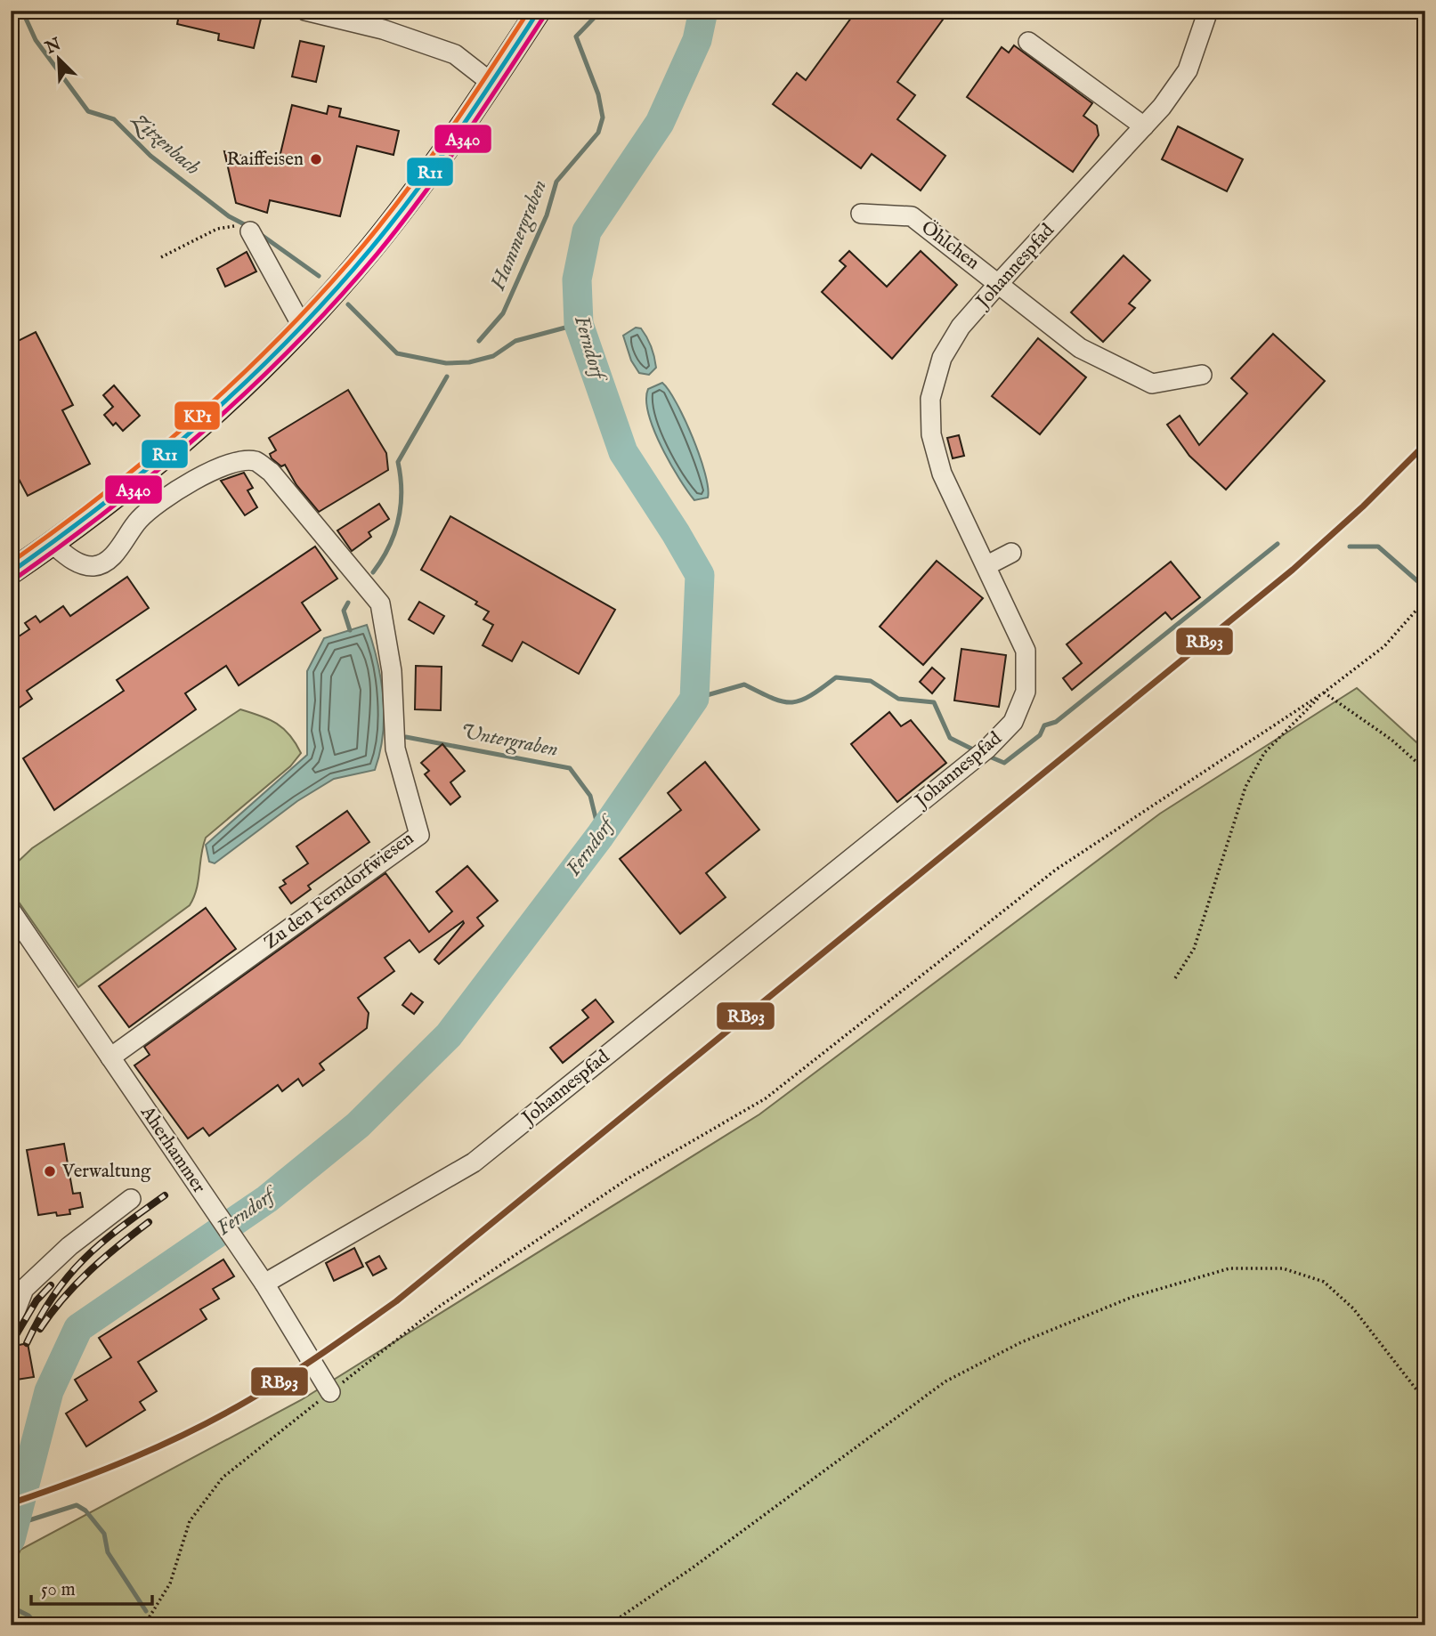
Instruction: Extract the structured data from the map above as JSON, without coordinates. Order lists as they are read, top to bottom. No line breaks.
{"streets":{"street":["Öhlchen","Johannespfad","Zu den Ferndorfwiesen","Aherhammer"]},"crossings":[["Öhlchen","Johannespfad"],["Johannespfad","Aherhammer"],["Zu den Ferndorfwiesen","Aherhammer"]],"water":["Zitzenbach","Hammergraben","Ferndorf","Untergraben"],"places":["Raiffeisen","Verwaltung"],"lines":["transit line R11","transit line KP1","transit line A340","transit line RB93"],"scale_bar":"50 m","north":"top left"}
